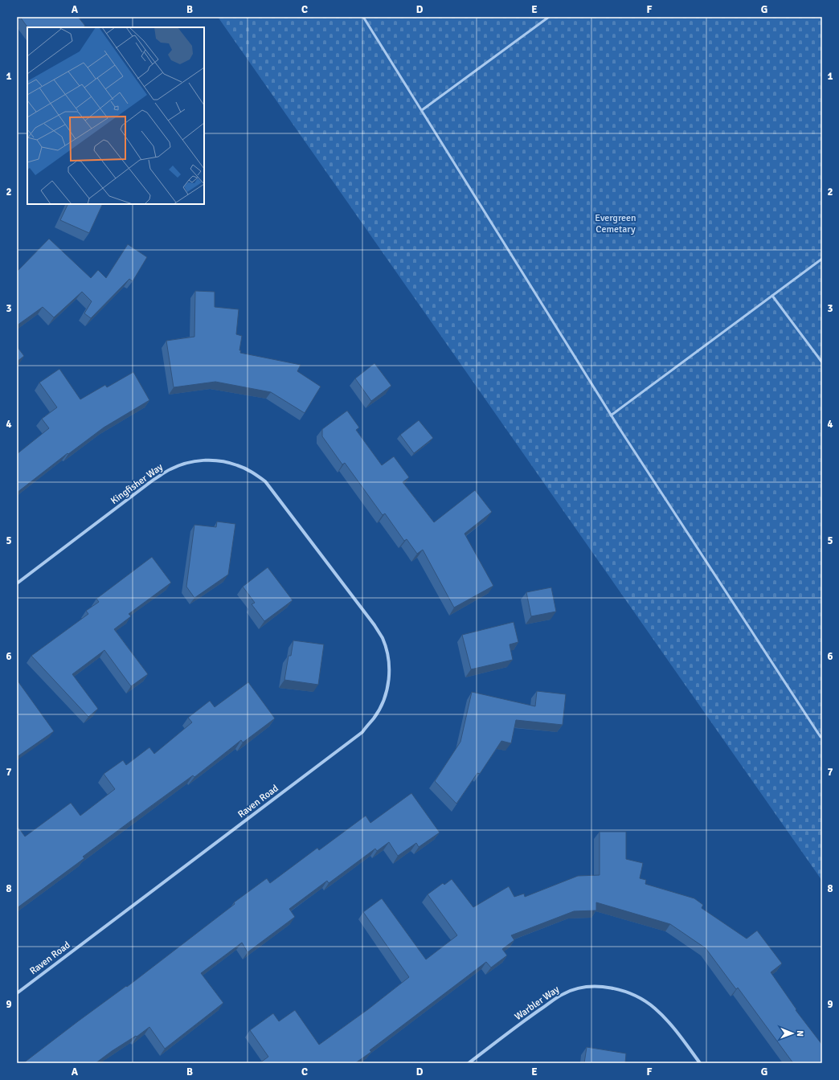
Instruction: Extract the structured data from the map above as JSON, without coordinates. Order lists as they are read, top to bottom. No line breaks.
{"streets":{"street":["Kingfisher Way","Raven Road","Warbler Way"]},"crossings":[["Kingfisher Way","Raven Road"]],"parks":["Evergreen Cemetary"],"north":"right","grid":{"columns":["A","B","C","D","E","F","G"],"rows":["1","2","3","4","5","6","7","8","9"]}}
